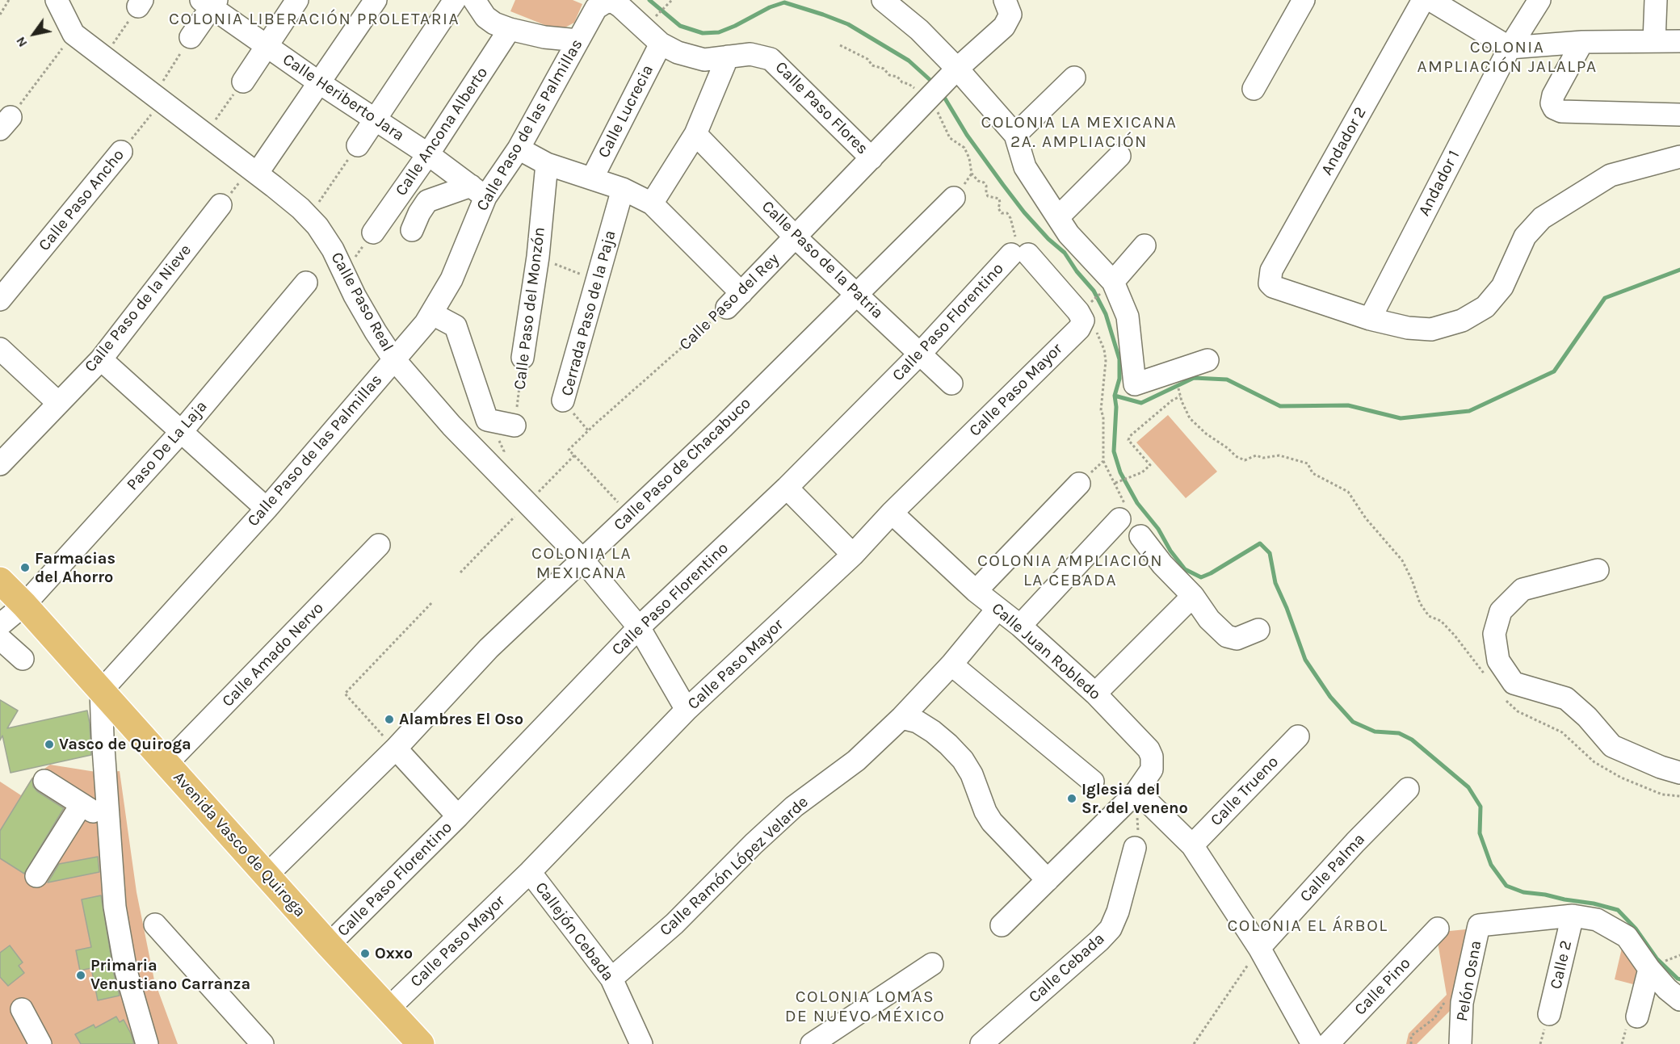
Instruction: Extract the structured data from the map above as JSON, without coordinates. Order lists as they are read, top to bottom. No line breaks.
{"streets":{"main road":["Avenida Vasco de Quiroga"],"street":["Calle Heriberto Jara","Calle Paso Flores","Calle Lucrecia","Calle Paso de las Palmillas","Calle Ancona Alberto","Andador 2","Andador 1","Calle Paso Ancho","Calle Paso de la Patria","Calle Paso Real","Calle Paso del Rey","Calle Paso de la Nieve","Calle Paso del Monzón","Cerrada Paso de la Paja","Calle Paso Florentino","Calle Paso Mayor","Paso De La Laja","Calle Paso de Chacabuco","Calle Juan Robledo","Calle Amado Nervo","Calle Trueno","Calle Ramón López Velarde","Calle Palma","Callejón Cebada","Calle 2","Calle Cebada","Pelón Osna","Calle Pino"]},"crossings":[["Calle Heriberto Jara","Calle Paso de las Palmillas"],["Calle Heriberto Jara","Calle Ancona Alberto"],["Calle Paso Flores","Calle Paso del Rey"],["Calle Lucrecia","Calle Paso de las Palmillas"],["Calle Paso de las Palmillas","Calle Paso Real"],["Calle Paso de las Palmillas","Avenida Vasco de Quiroga"],["Andador 2","Andador 1"],["Calle Paso Ancho","Calle Paso Real"],["Calle Paso de la Patria","Calle Paso del Rey"],["Calle Paso de la Patria","Calle Paso Florentino"],["Calle Paso de la Patria","Calle Paso de Chacabuco"],["Calle Paso Real","Calle Paso del Rey"],["Calle Paso Real","Calle Paso Florentino"],["Calle Paso Real","Calle Paso Mayor"],["Calle Paso Real","Calle Paso de Chacabuco"],["Calle Paso del Rey","Cerrada Paso de la Paja"],["Calle Paso Florentino","Calle Paso Mayor"],["Calle Paso Florentino","Avenida Vasco de Quiroga"],["Calle Paso Mayor","Calle Juan Robledo"],["Calle Paso Mayor","Avenida Vasco de Quiroga"],["Calle Paso Mayor","Callejón Cebada"],["Paso De La Laja","Avenida Vasco de Quiroga"],["Calle Paso de Chacabuco","Avenida Vasco de Quiroga"],["Calle Juan Robledo","Calle Ramón López Velarde"],["Calle Amado Nervo","Avenida Vasco de Quiroga"],["Calle Ramón López Velarde","Callejón Cebada"],["Calle 2","Pelón Osna"]],"districts":["COLONIA LIBERACIÓN PROLETARIA","COLONIA AMPLIACIÓN JALALPA","COLONIA LA MEXICANA 2A. AMPLIACIÓN","COLONIA LA MEXICANA","COLONIA AMPLIACIÓN LA CEBADA","COLONIA EL ÁRBOL","COLONIA LOMAS DE NUEVO MÉXICO"],"places":["Farmacias del Ahorro","Alambres El Oso","Vasco de Quiroga","Iglesia del Sr. del veneno","Oxxo","Primaria Venustiano Carranza"],"north":"bottom left"}
